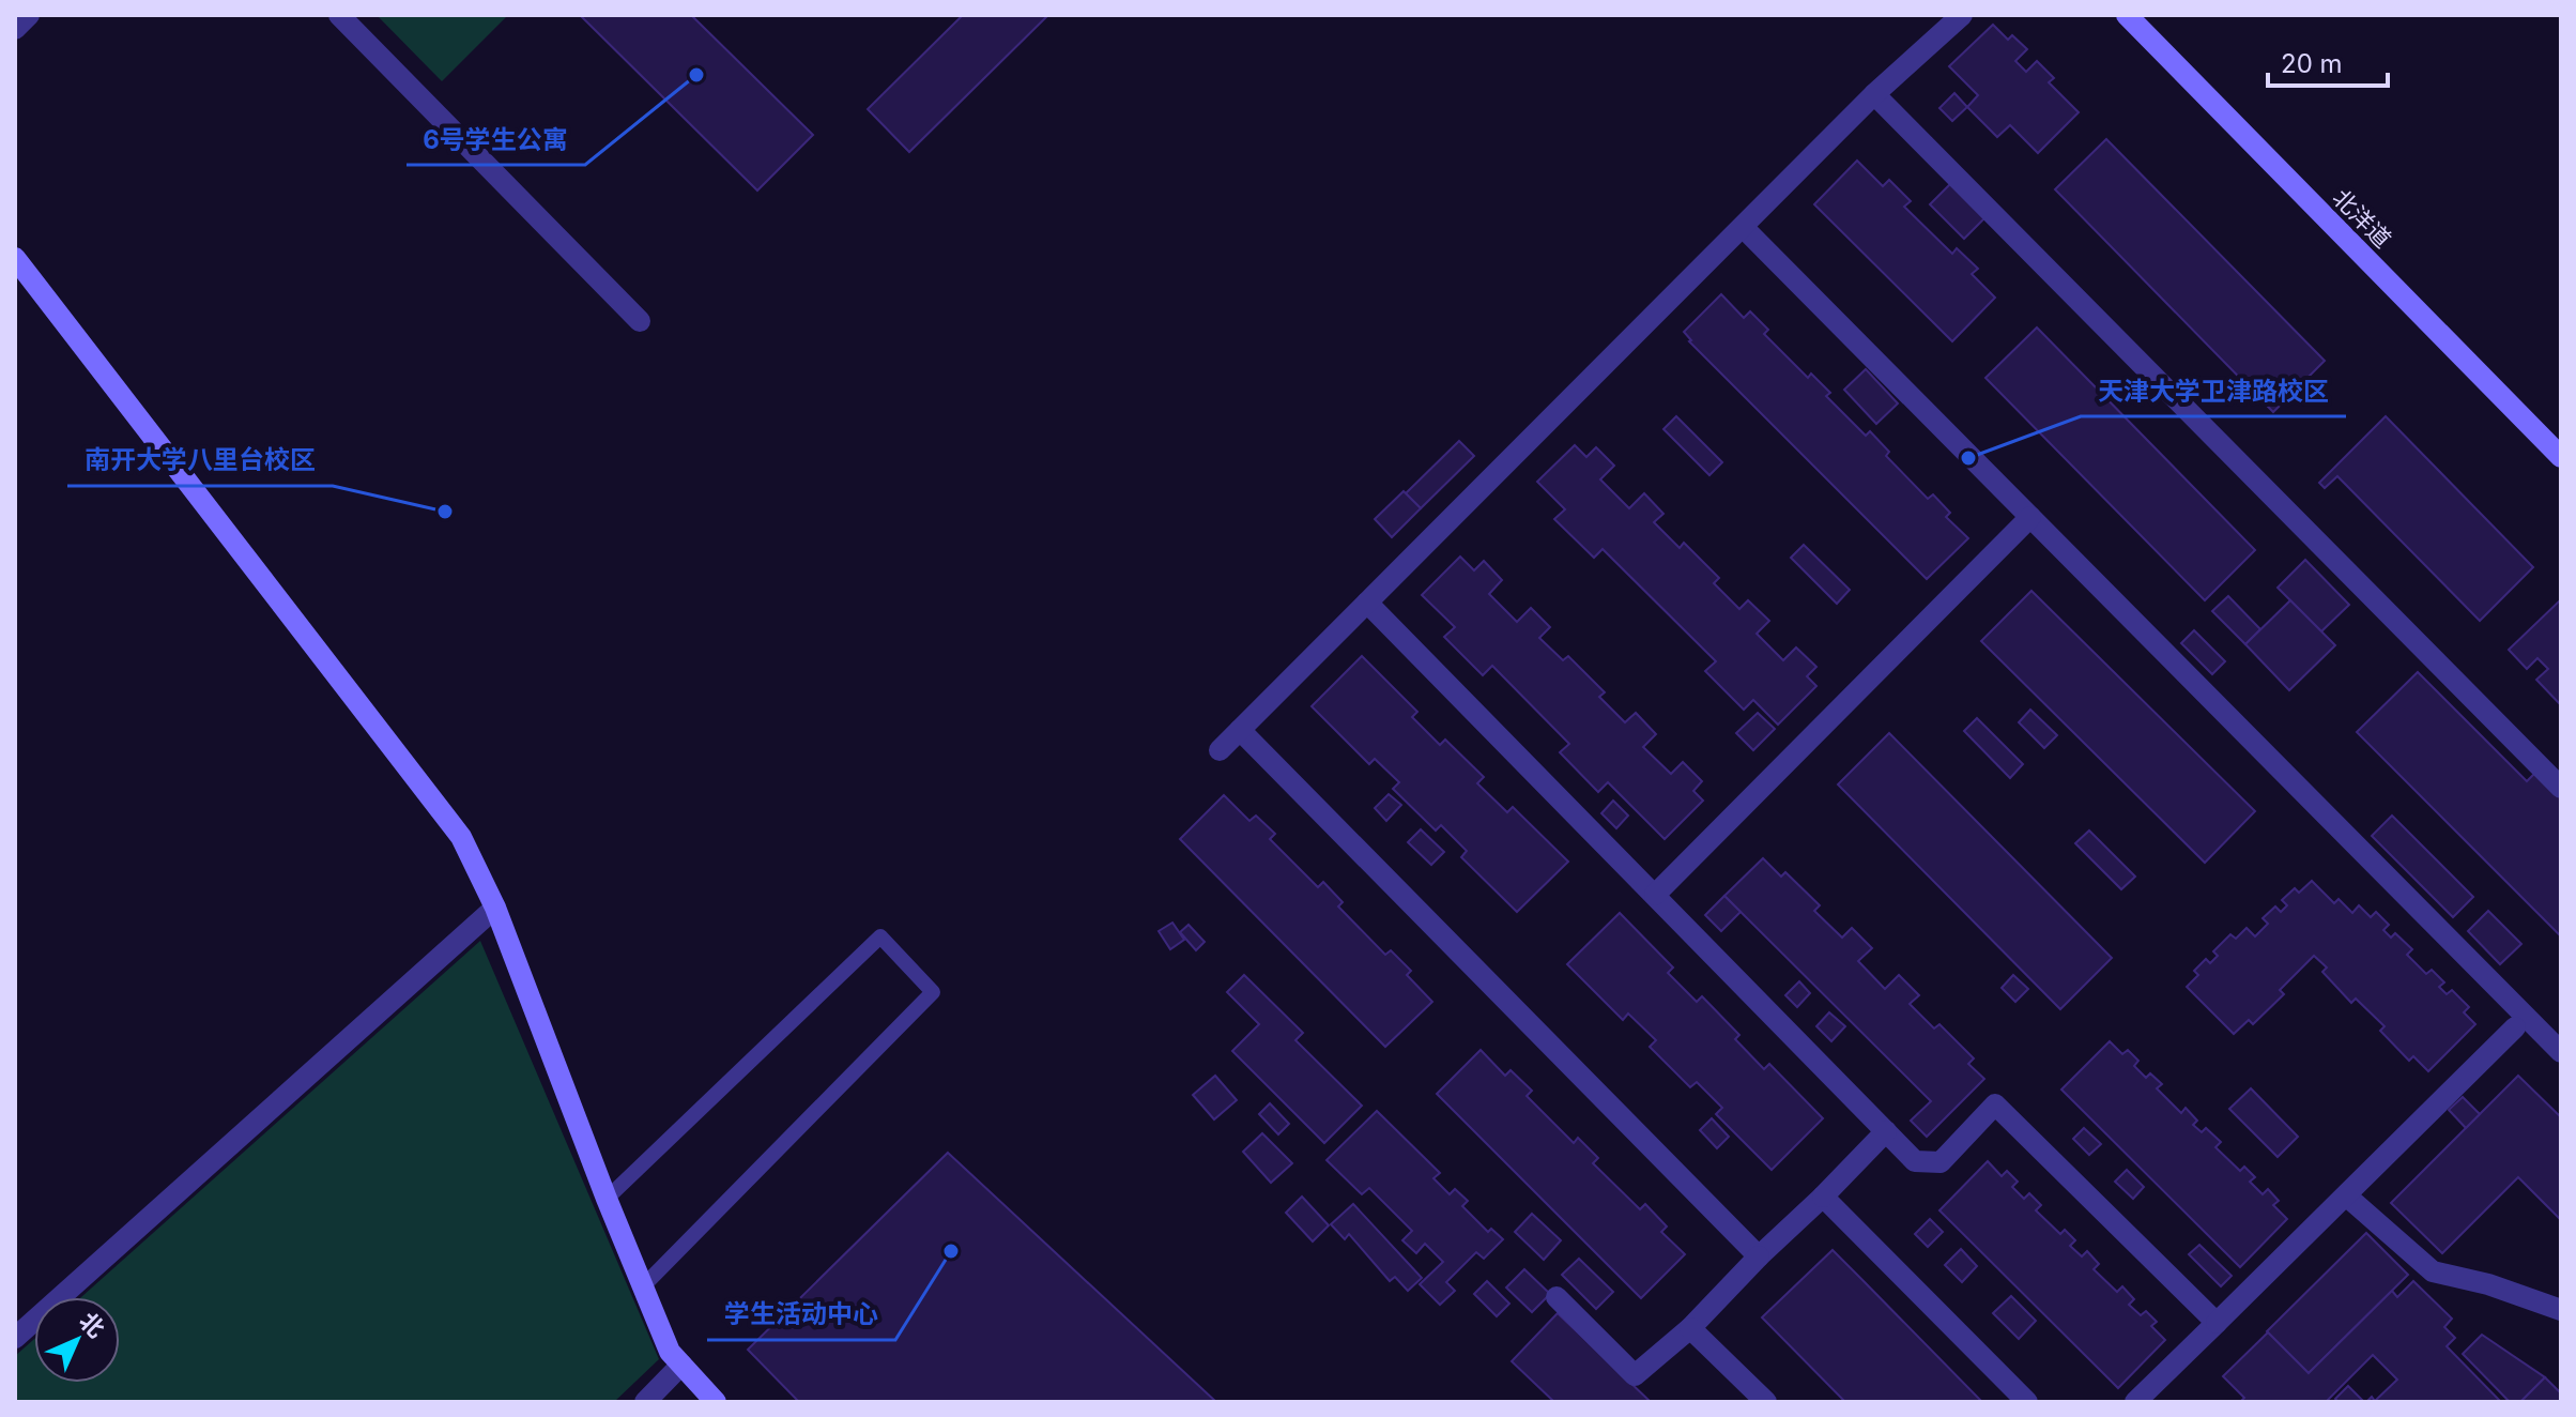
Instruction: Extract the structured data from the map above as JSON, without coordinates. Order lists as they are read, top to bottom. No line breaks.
{"streets":{"street":["北洋道"]},"places":["6号学生公寓","天津大学卫津路校区","南开大学八里台校区","学生活动中心"],"scale_bar":"20 m","north":"top right"}
